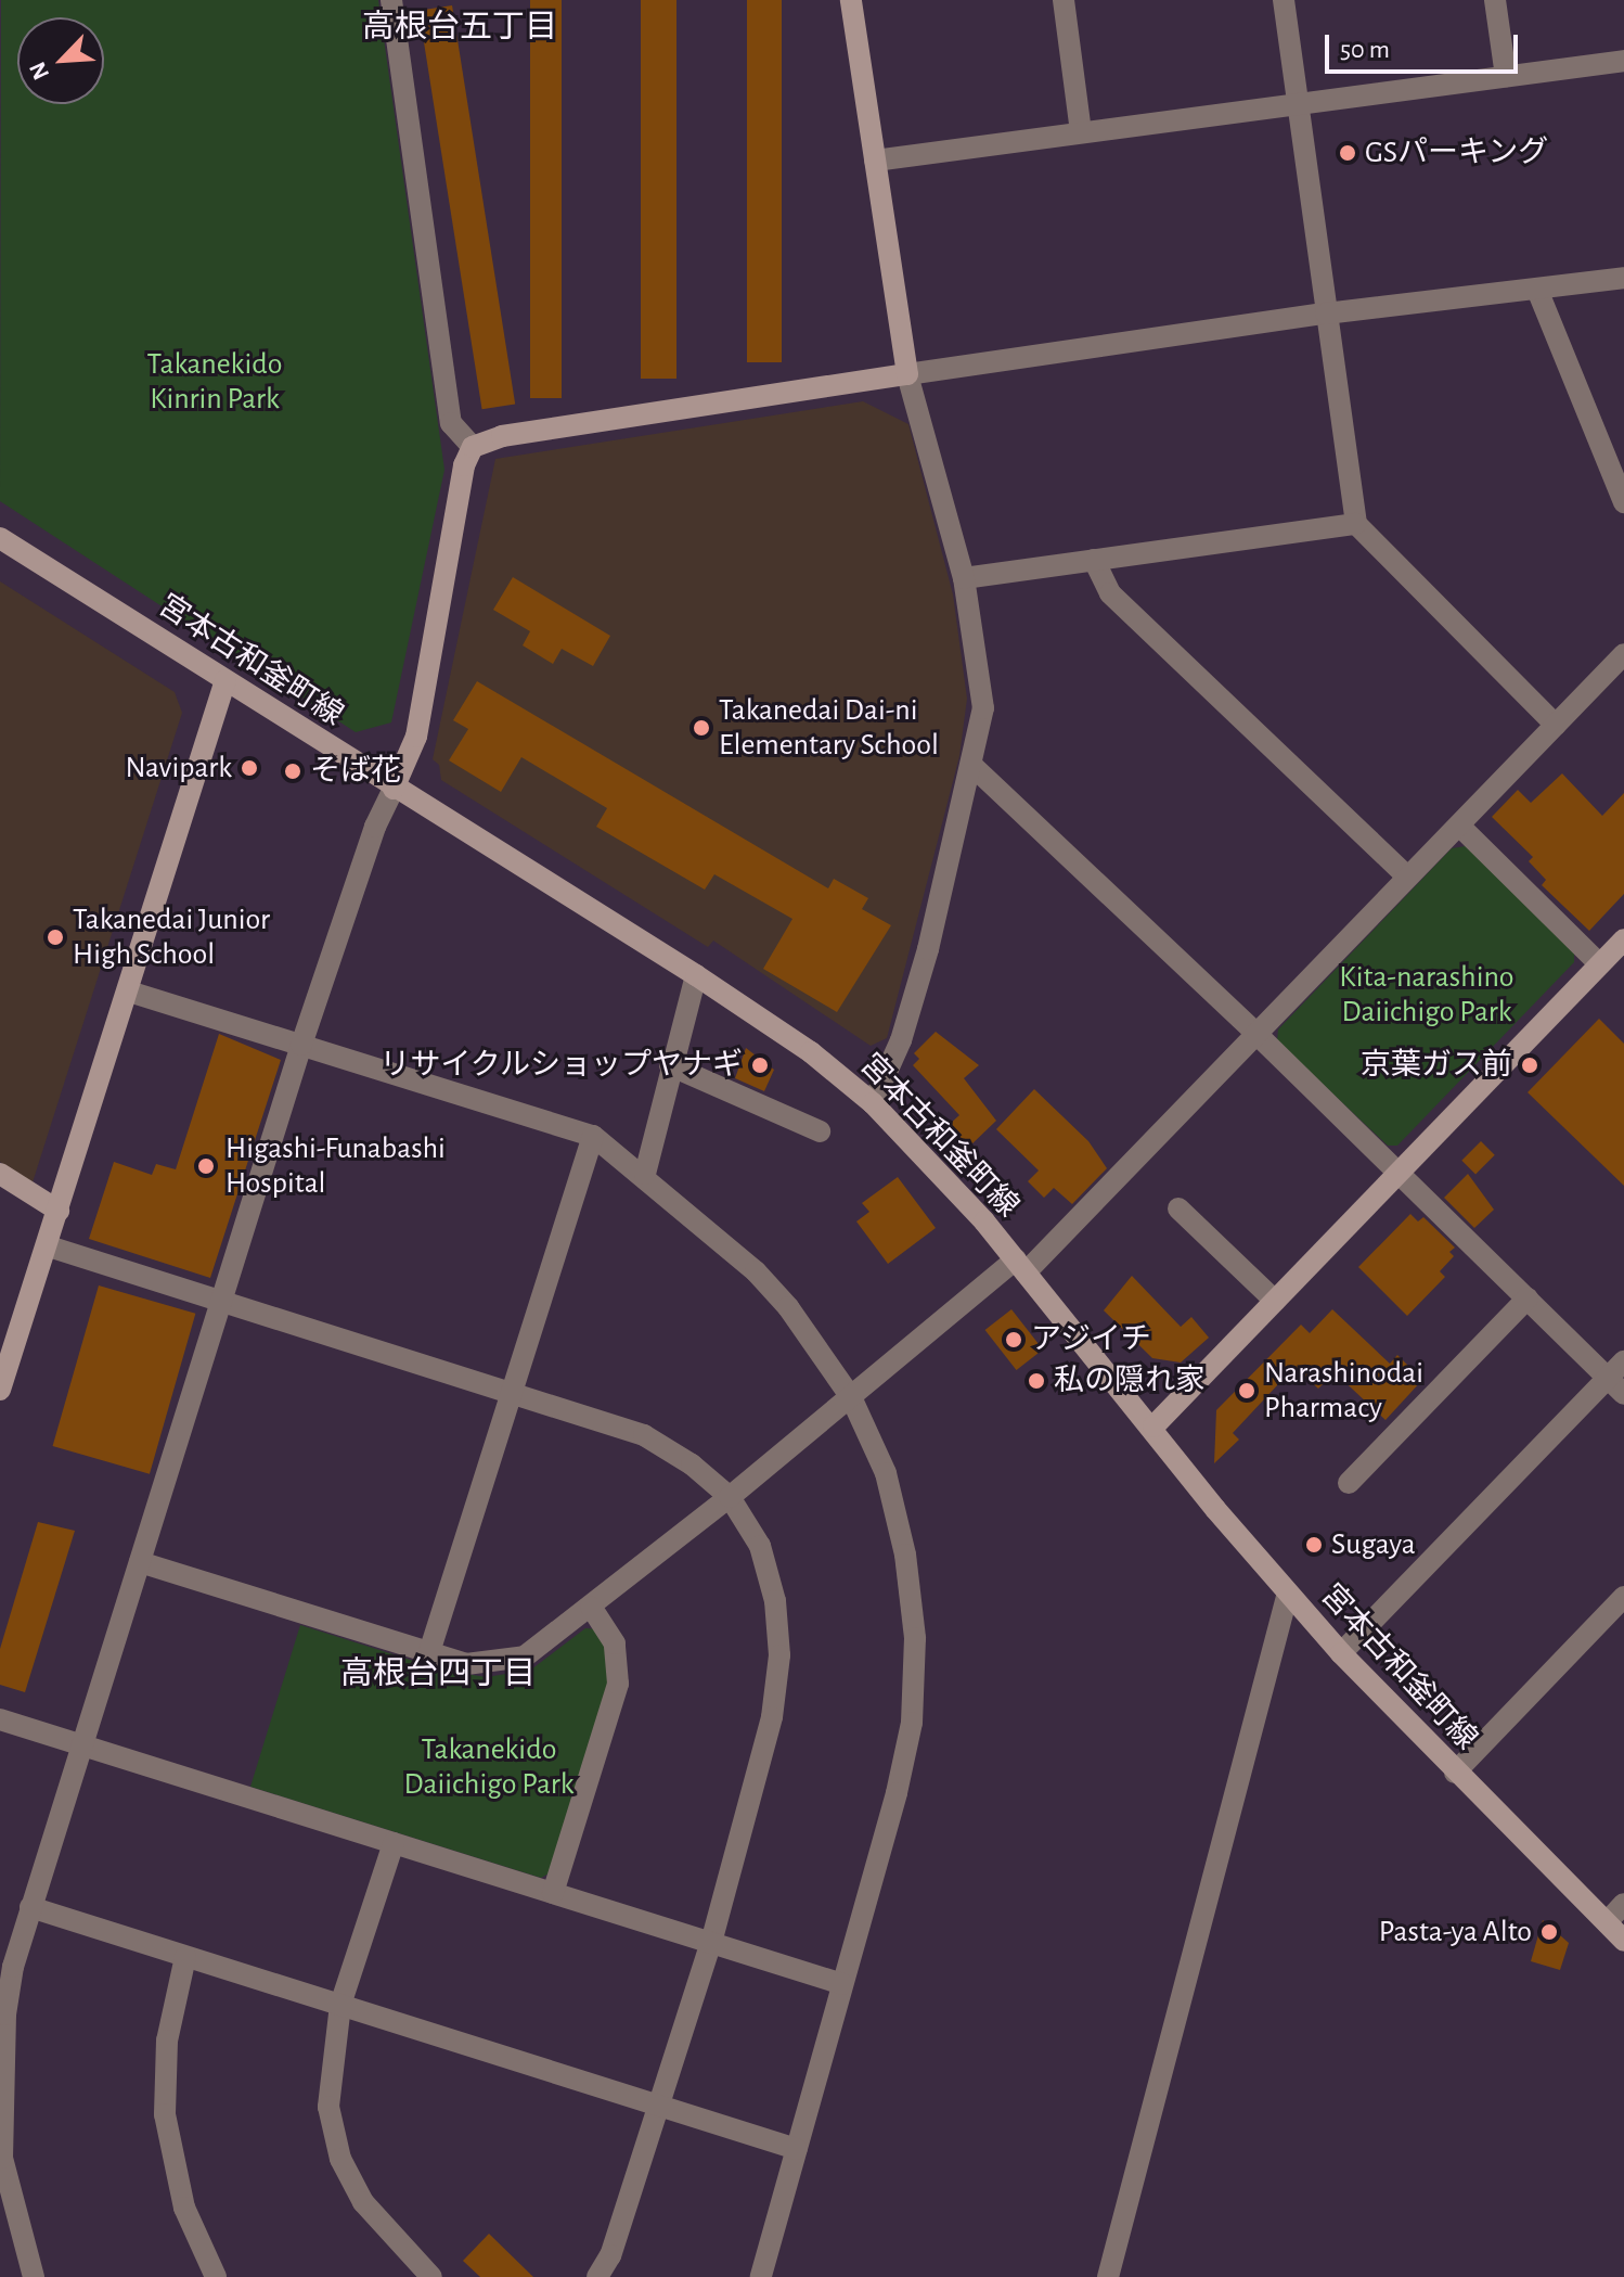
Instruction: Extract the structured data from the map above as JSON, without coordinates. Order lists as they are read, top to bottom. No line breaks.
{"streets":{"street":["宮本古和釜町線"]},"districts":["高根台五丁目","高根台四丁目"],"parks":["Takanekido Kinrin Park","Kita-narashino Daiichigo Park","Takanekido Daiichigo Park"],"places":["GSパーキング","Takanedai Dai-ni Elementary School","Navipark","そば花","Takanedai Junior High School","リサイクルショップヤナギ","京葉ガス前","Higashi-Funabashi Hospital","アジイチ","私の隠れ家","Narashinodai Pharmacy","Sugaya","Pasta-ya Alto"],"scale_bar":"50 m","north":"bottom left"}
